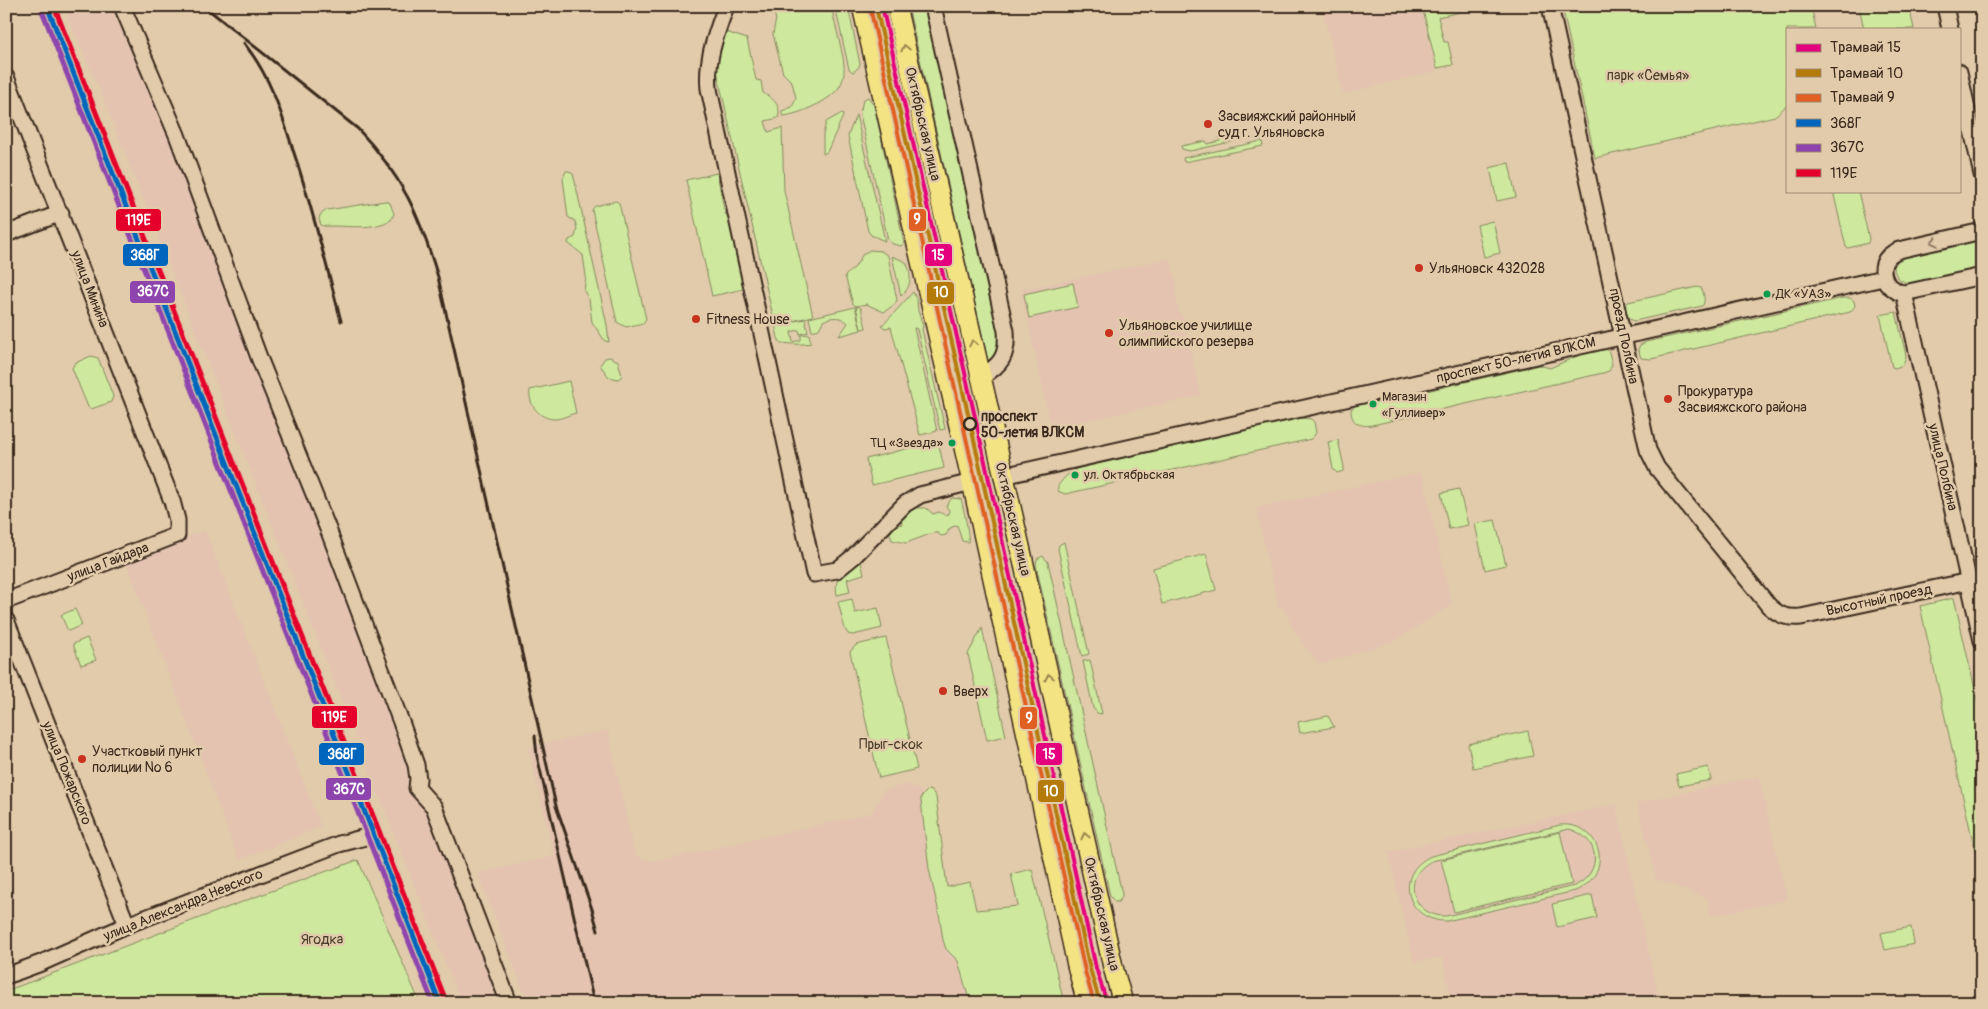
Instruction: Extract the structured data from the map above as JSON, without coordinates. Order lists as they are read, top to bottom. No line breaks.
{"streets":{"main road":["Октябрьская улица"],"street":["улица Минина","проезд Полбина","проспект 50-летия ВЛКСМ","улица Полбина","улица Гайдара","Высотный проезд","улица Пожарского","улица Александра Невского"]},"crossings":[["Октябрьская улица","проспект 50-летия ВЛКСМ"],["улица Минина","улица Гайдара"],["проезд Полбина","проспект 50-летия ВЛКСМ"],["проезд Полбина","Высотный проезд"],["улица Полбина","Высотный проезд"],["улица Пожарского","улица Александра Невского"]],"parks":["парк «Семья»","Прыг-скок","Ягодка"],"places":["Засвияжский районный суд г. Ульяновска","Ульяновск 432028","ДК «УАЗ»","Fitness House","Ульяновское училище олимпийского резерва","Прокуратура Засвияжского района","Магазин «Гулливер»","проспект 50-летия ВЛКСМ","ТЦ «Звезда»","ул. Октябрьская","Вверх","Участковый пункт полиции № 6"],"lines":["tram line 15","transit line 368Г","transit line 119Е","tram line 10","tram line 9","transit line 367С"],"legend":["Трамвай 15","Трамвай 10","Трамвай 9","368Г","367С","119Е"]}
